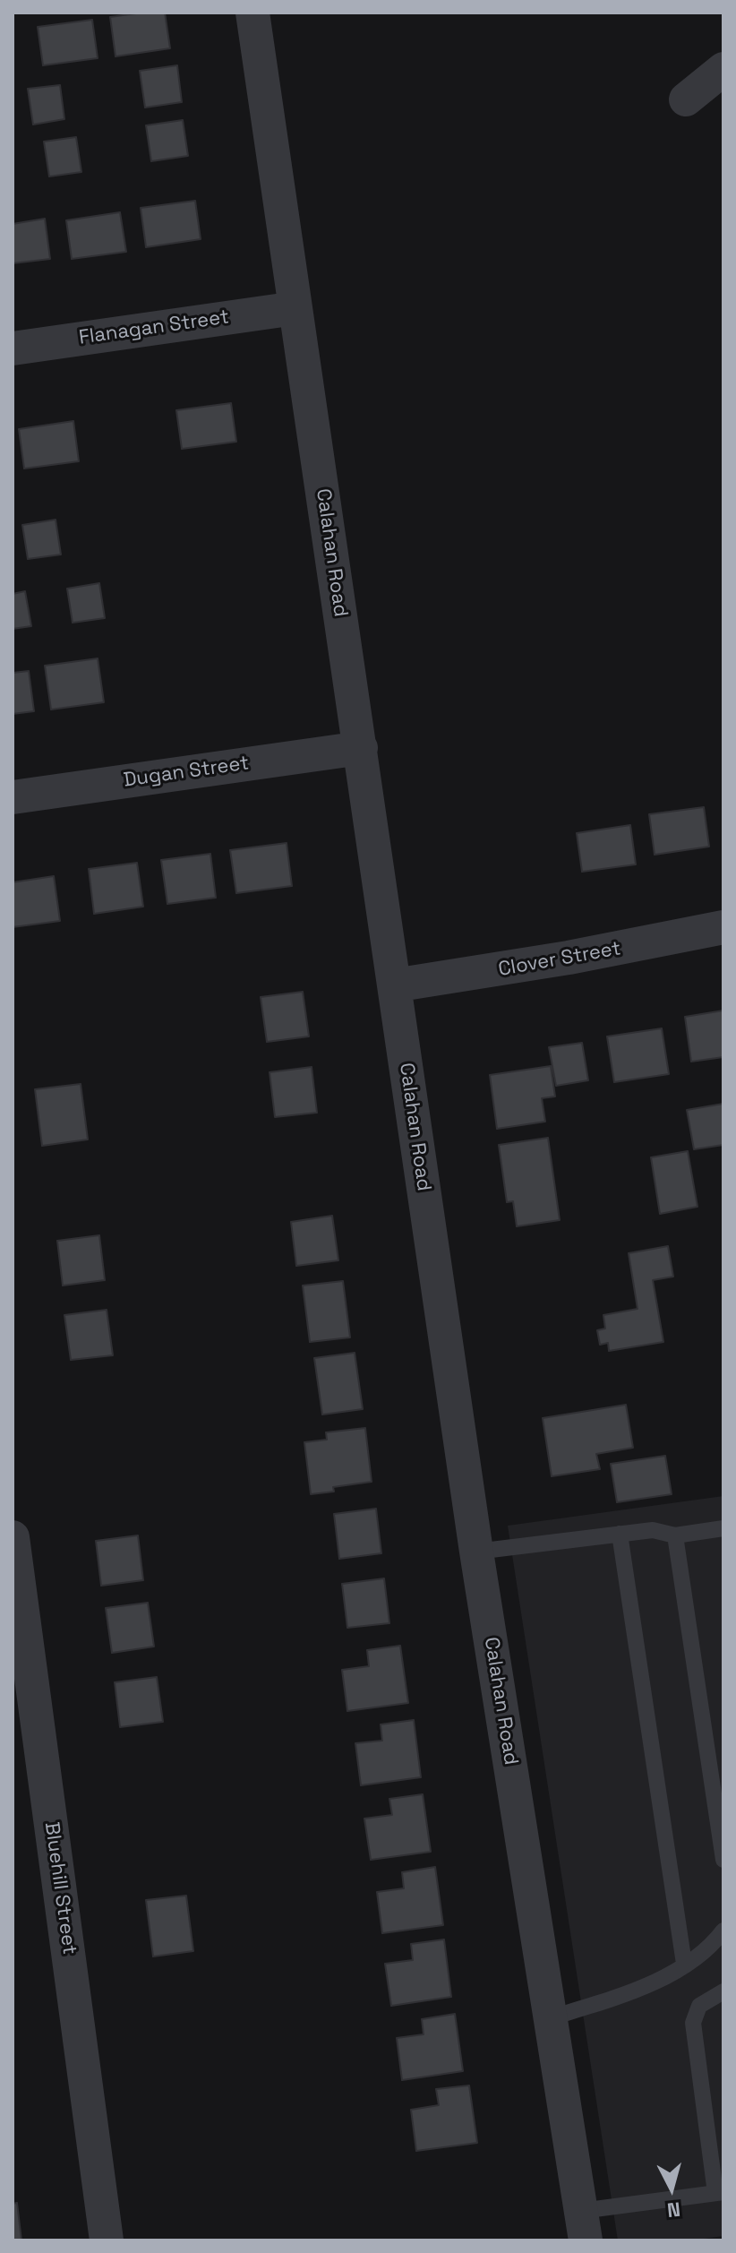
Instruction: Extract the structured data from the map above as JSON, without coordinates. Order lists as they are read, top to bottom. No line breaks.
{"streets":{"street":["Flanagan Street","Calahan Road","Dugan Street","Clover Street","Bluehill Street"]},"crossings":[["Flanagan Street","Calahan Road"],["Calahan Road","Dugan Street"],["Calahan Road","Clover Street"]],"north":"bottom"}
